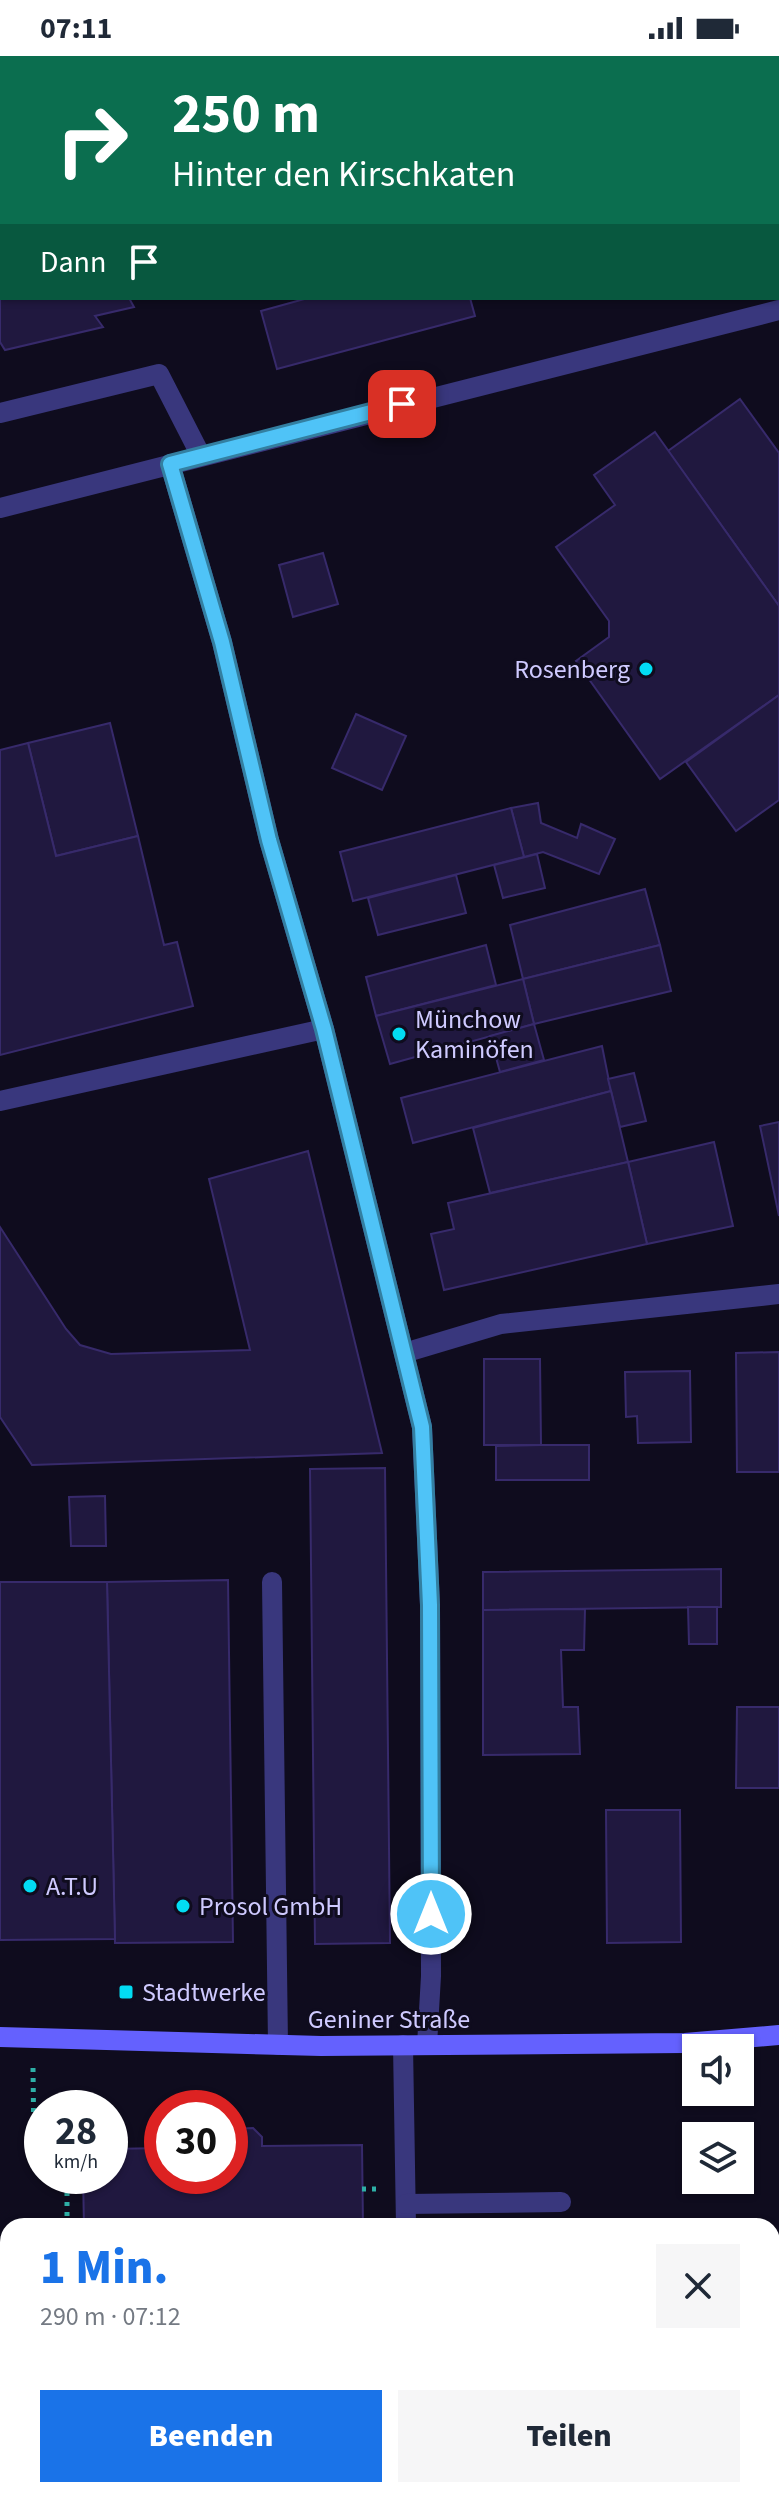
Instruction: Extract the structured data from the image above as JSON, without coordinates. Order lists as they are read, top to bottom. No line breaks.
{"streets":{"main road":["Geniner Straße"]},"places":{"other":["Rosenberg","Münchow Kaminöfen","A.T.U","Prosol GmbH"],"transit":["Stadtwerke"]},"page":{"status":"07:11","turn":["250 m","Hinter den Kirschkaten"],"then":"Dann","speed":"28 km/h","limit":"30","heading":["1 Min.","290 m · 07:12"],"buttons":["Beenden","Teilen"]}}
